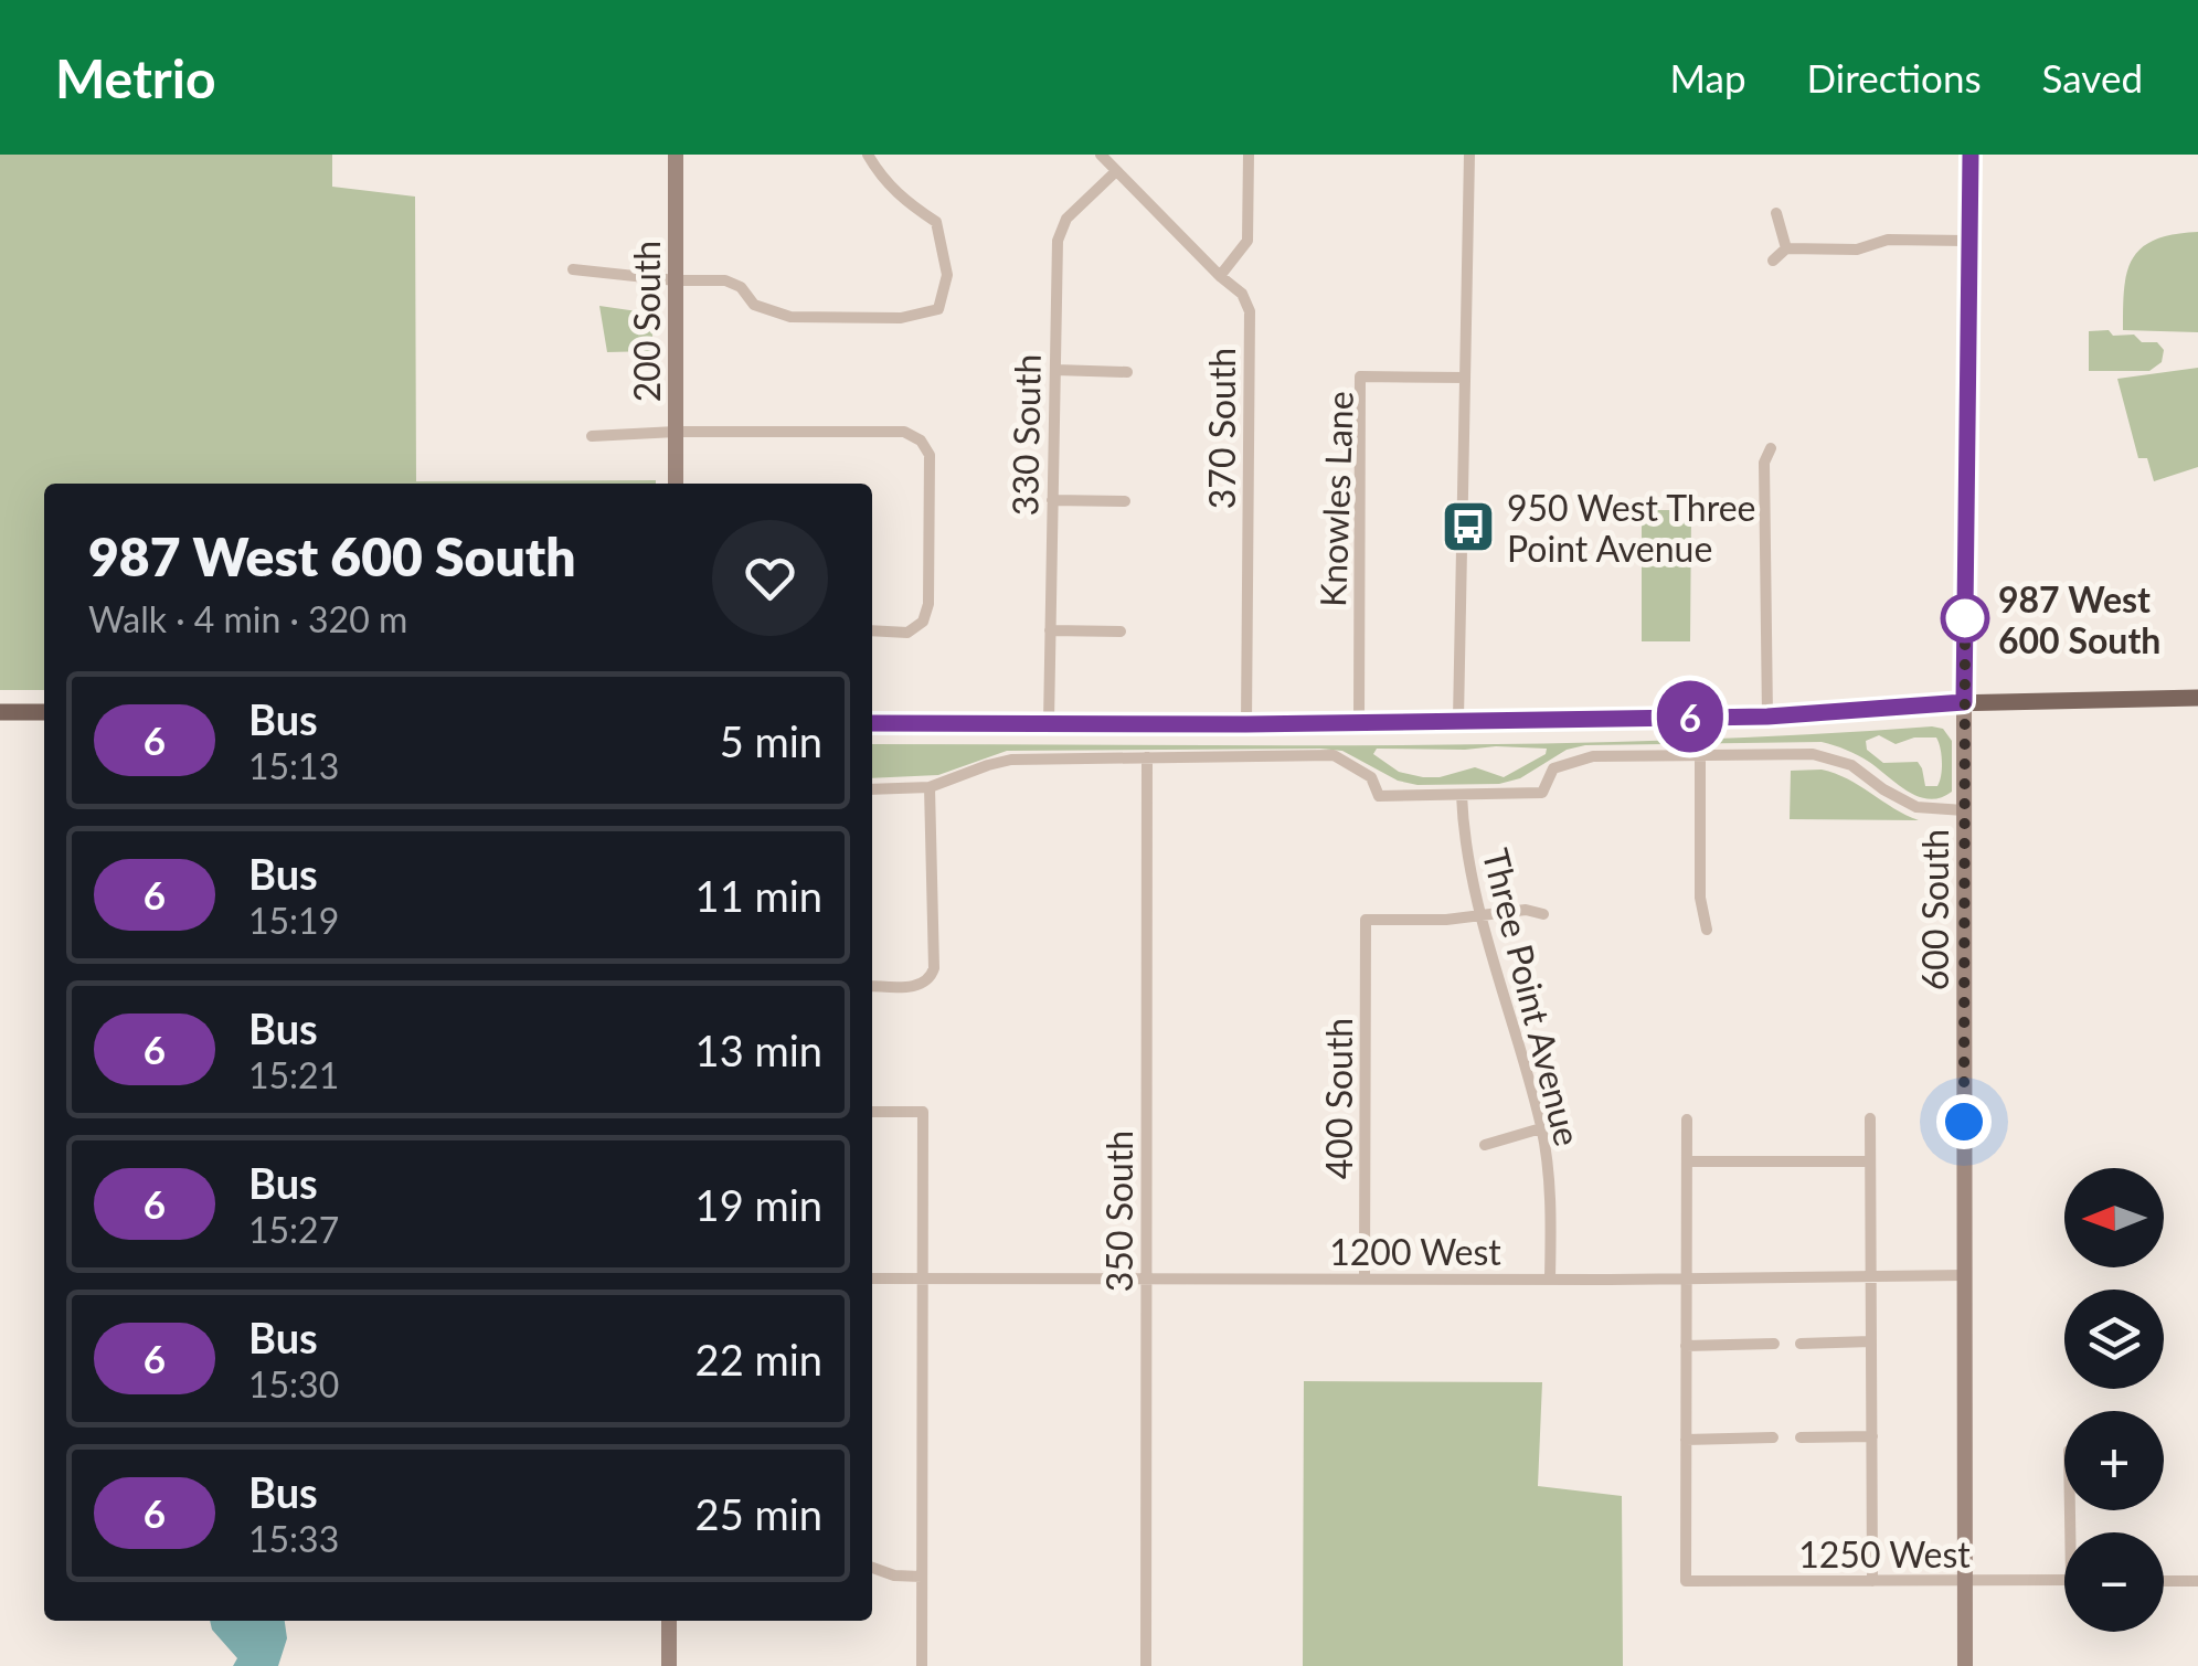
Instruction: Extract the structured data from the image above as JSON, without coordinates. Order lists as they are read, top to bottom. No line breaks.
{"streets":{"main road":["200 South","600 South"],"street":["370 South","330 South","Knowles Lane","Three Point Avenue","400 South","350 South","1200 West","1250 West"]},"crossings":[["370 South","330 South"],["600 South","1200 West"],["600 South","1250 West"],["Three Point Avenue","400 South"],["Three Point Avenue","1200 West"],["400 South","1200 West"],["350 South","1200 West"]],"places":{"bus stop":["950 West Three Point Avenue"],"other":["987 West 600 South"]},"lines":["bus line 6"],"north":"left","page":{"header":"Metrio","nav":["Map","Directions","Saved"],"on_map":"6","heading":["987 West 600 South","Walk · 4 min · 320 m"],"list":[{"mark":"6","name":"Bus","note":"15:13","value":"5 min"},{"mark":"6","name":"Bus","note":"15:19","value":"11 min"},{"mark":"6","name":"Bus","note":"15:21","value":"13 min"},{"mark":"6","name":"Bus","note":"15:27","value":"19 min"},{"mark":"6","name":"Bus","note":"15:30","value":"22 min"},{"mark":"6","name":"Bus","note":"15:33","value":"25 min"}],"map_buttons":["+","−"]}}
